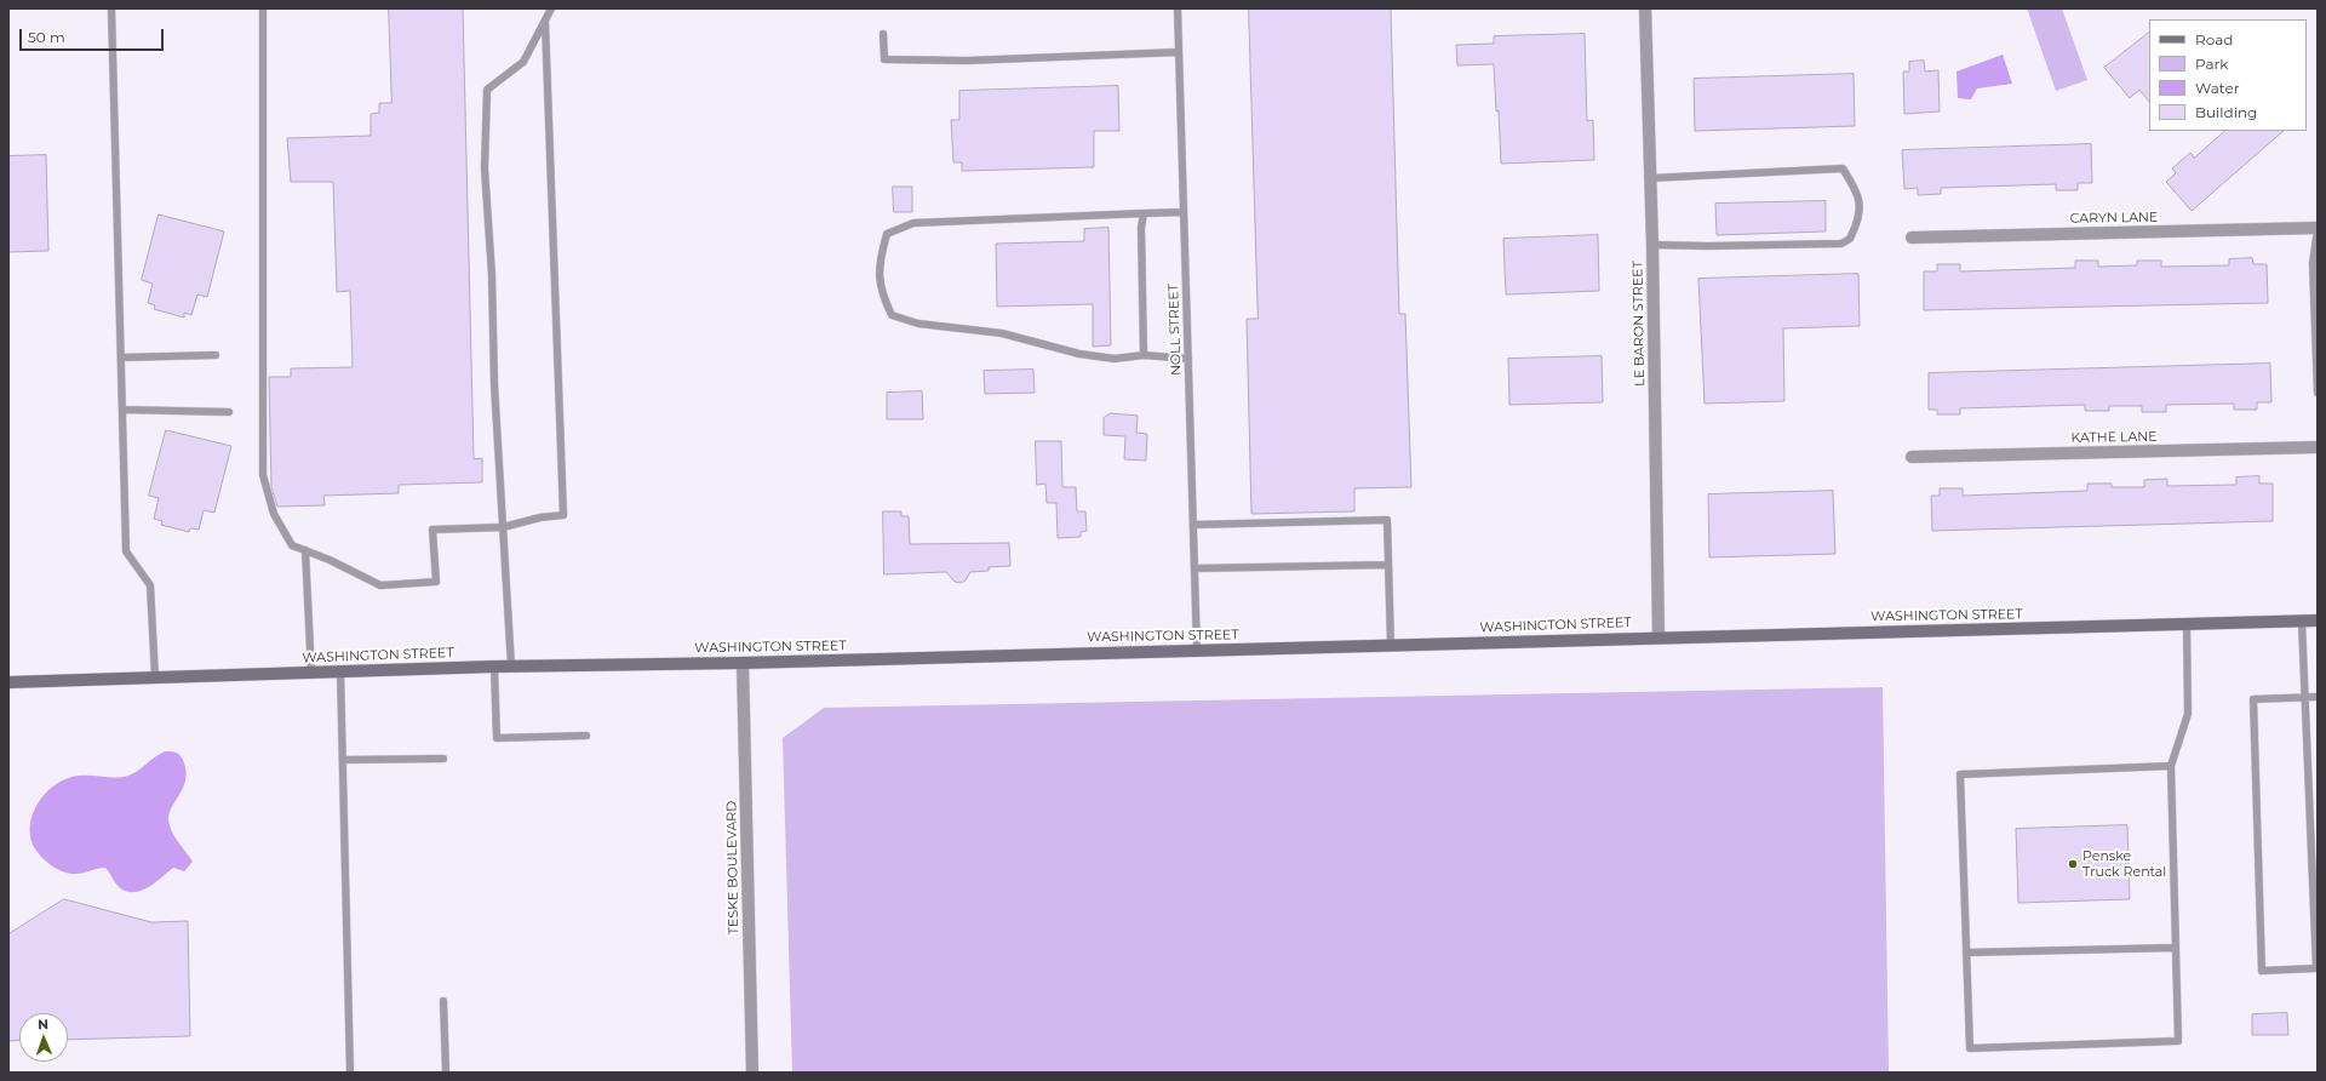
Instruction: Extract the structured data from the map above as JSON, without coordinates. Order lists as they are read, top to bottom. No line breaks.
{"streets":{"main road":["WASHINGTON STREET"],"street":["CARYN LANE","LE BARON STREET","KATHE LANE","TESKE BOULEVARD"],"lane":["NOLL STREET"]},"crossings":[["LE BARON STREET","WASHINGTON STREET"],["NOLL STREET","WASHINGTON STREET"],["WASHINGTON STREET","TESKE BOULEVARD"]],"places":["Penske Truck Rental"],"legend":["Road","Park","Water","Building"],"scale_bar":"50 m","north":"top"}
